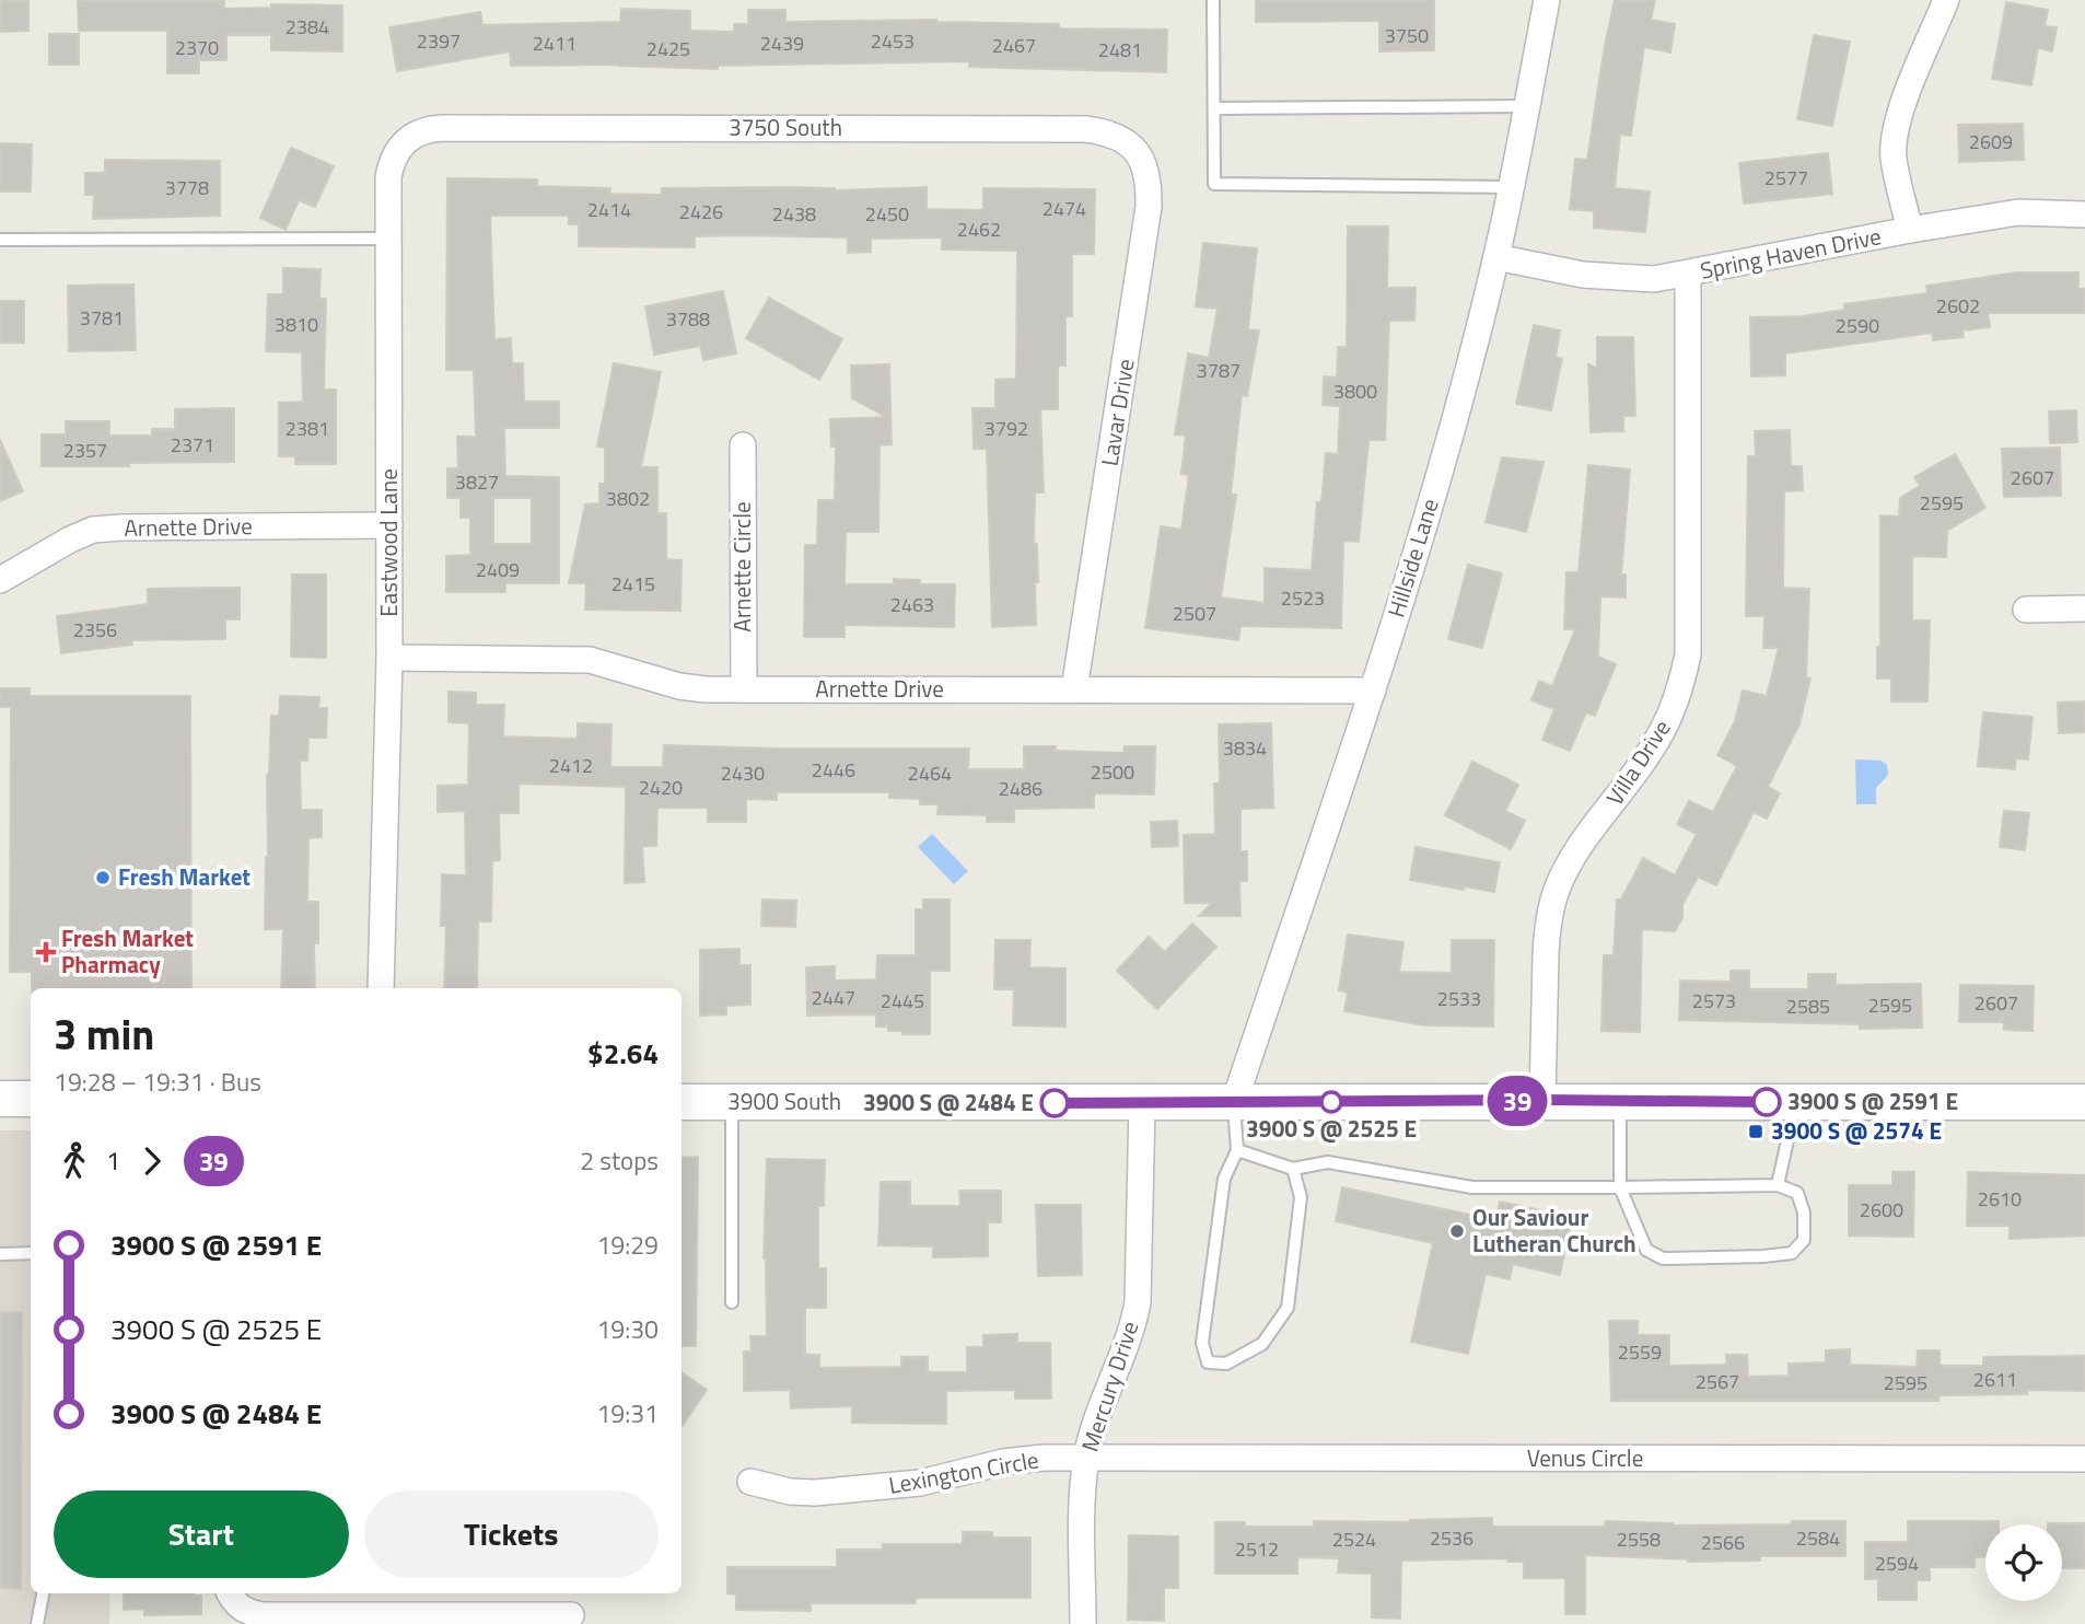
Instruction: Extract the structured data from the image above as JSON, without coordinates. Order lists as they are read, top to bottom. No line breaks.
{"streets":{"main road":["3900 South"],"street":["3750 South","Spring Haven Drive","Lavar Drive","Arnette Drive","Eastwood Lane","Hillside Lane","Arnette Circle","Villa Drive","Mercury Drive","Venus Circle","Lexington Circle"]},"crossings":[["3750 South","Lavar Drive"],["3750 South","Eastwood Lane"],["Spring Haven Drive","Hillside Lane"],["Spring Haven Drive","Villa Drive"],["Lavar Drive","Arnette Drive"],["Arnette Drive","Eastwood Lane"],["Arnette Drive","Hillside Lane"],["Arnette Drive","Arnette Circle"],["Hillside Lane","3900 South"],["Villa Drive","3900 South"],["3900 South","Mercury Drive"],["Mercury Drive","Venus Circle"],["Mercury Drive","Lexington Circle"],["Venus Circle","Lexington Circle"]],"places":{"other":["Fresh Market","3900 S @ 2525 E","3900 S @ 2591 E","3900 S @ 2484 E","Our Saviour Lutheran Church"],"health":["Fresh Market Pharmacy"],"transit":["3900 S @ 2574 E"]},"lines":["bus line 39"],"house_numbers":["2384","3750","2397","2453","2411","2439","2467","2370","2425","2481","2609","2577","3778","2474","2414","2426","2438","2450","2462","2602","3781","3788","3810","2590","3787","3800","2381","3792","2371","2357","2607","3827","3802","2595","2409","2415","2523","2463","2507","2356","3834","2412","2446","2500","2430","2464","2420","2486","2447","2533","2445","2573","2607","2595","2585","2610","2600","2559","2611","2567","2595","2536","2584","2524","2558","2566","2512","2594"],"page":{"on_map":"39","heading":["3 min","19:28 – 19:31 · Bus","$2.64"],"legs":["1","39","2 stops"],"list":[{"name":"3900 S @ 2591 E","value":"19:29"},{"name":"3900 S @ 2525 E","value":"19:30"},{"name":"3900 S @ 2484 E","value":"19:31"}],"buttons":["Start","Tickets"]}}
